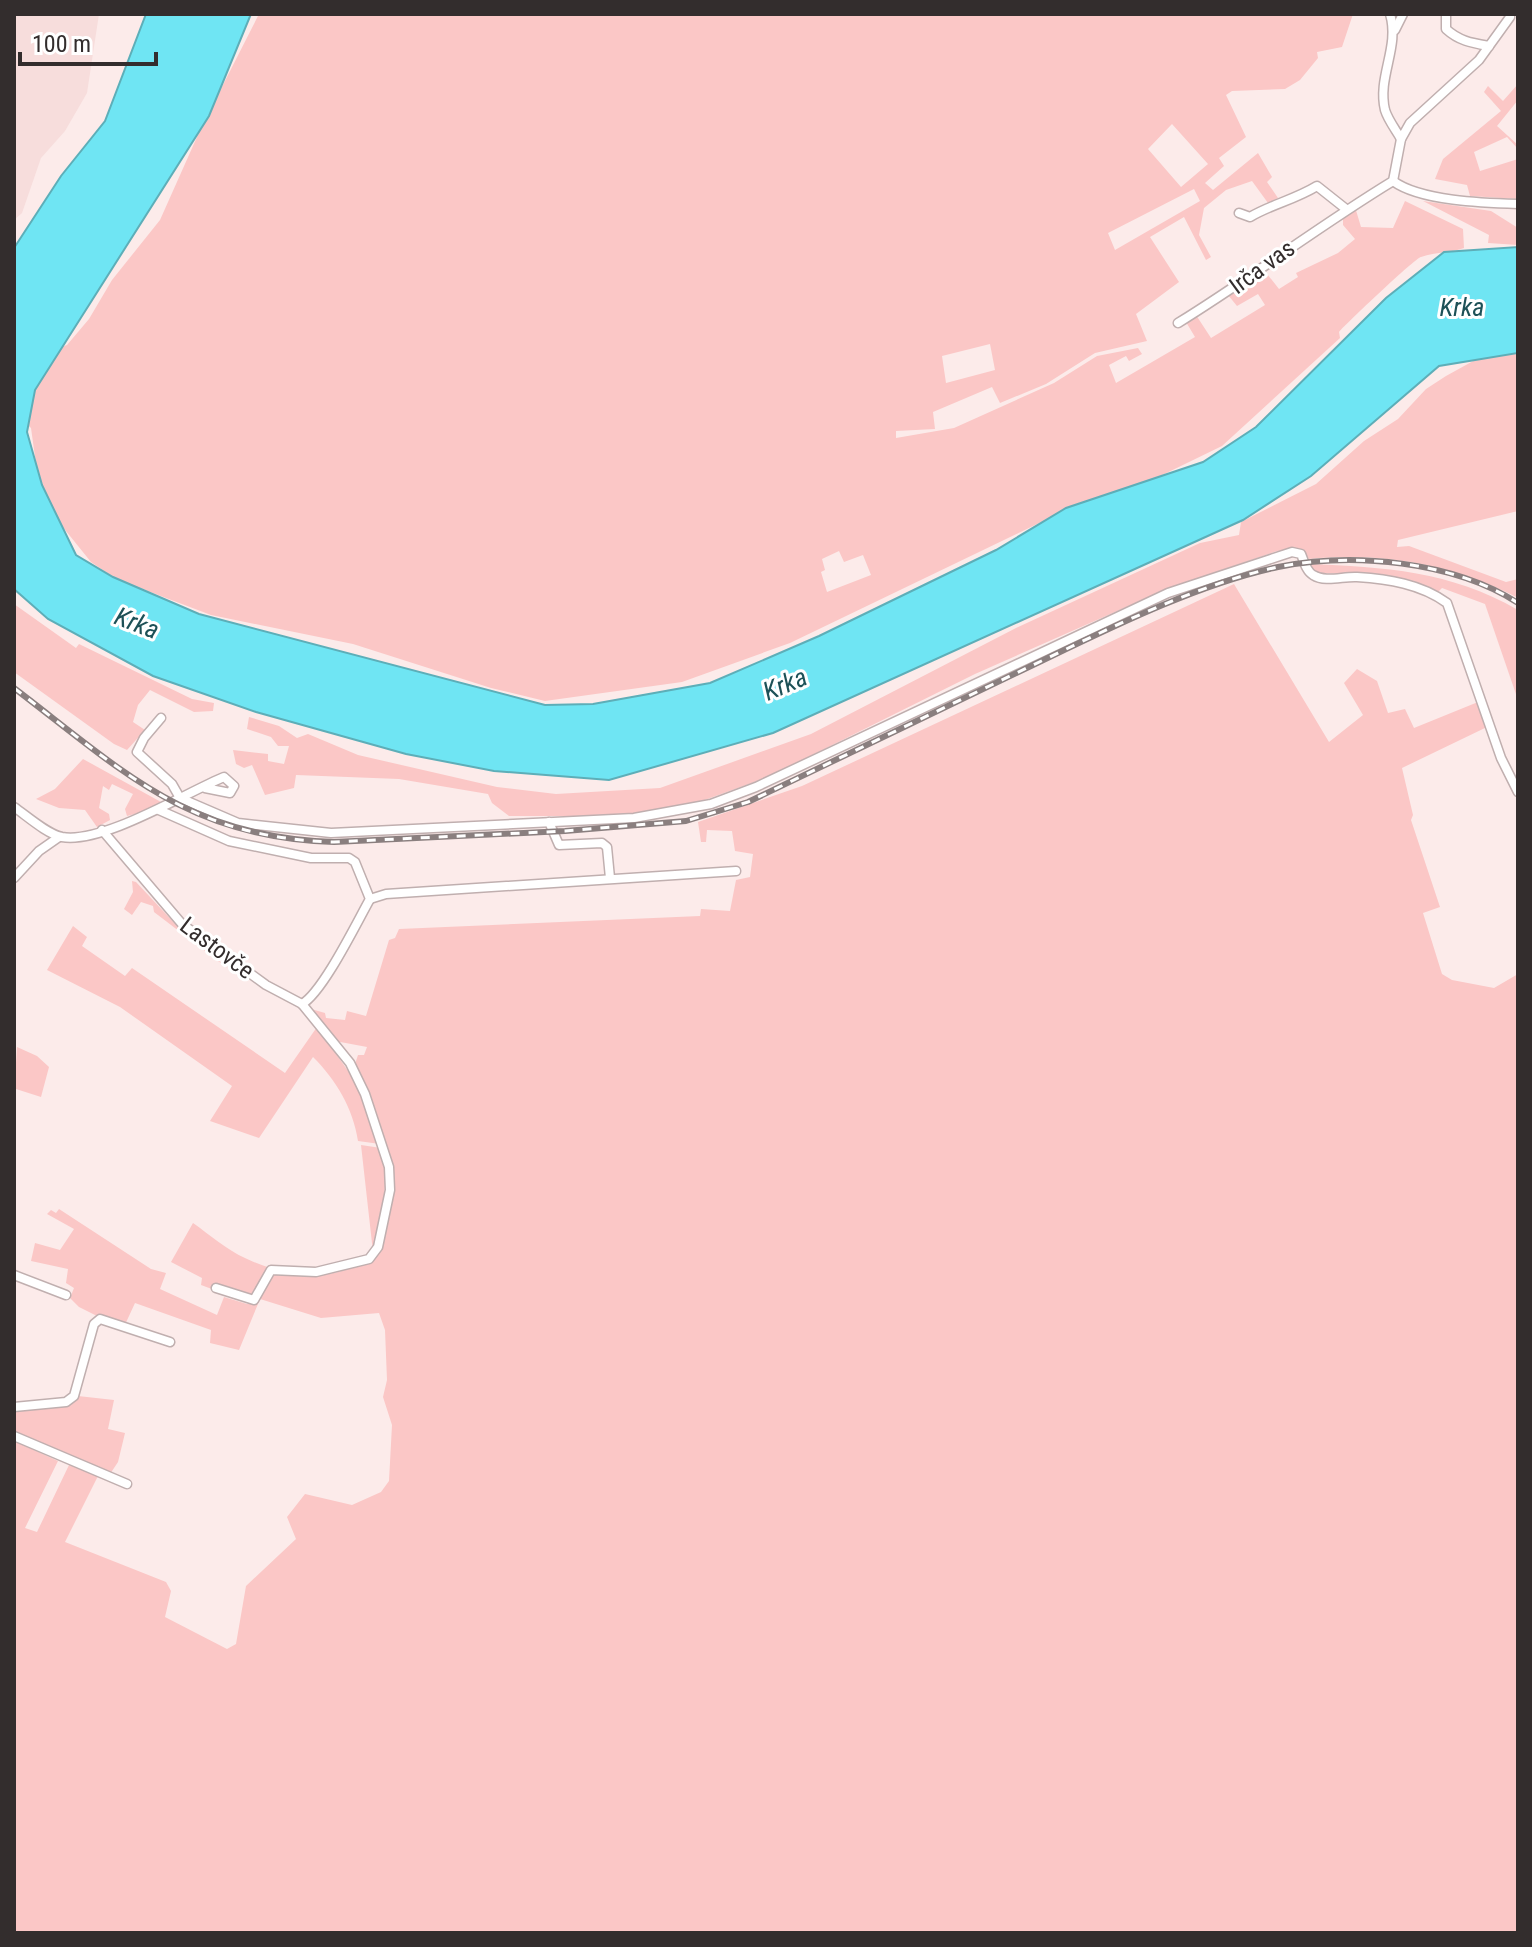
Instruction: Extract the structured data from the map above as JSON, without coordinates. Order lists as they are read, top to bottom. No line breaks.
{"streets":{"street":["Irča vas","Lastovče"]},"water":["Krka"],"scale_bar":"100 m"}
